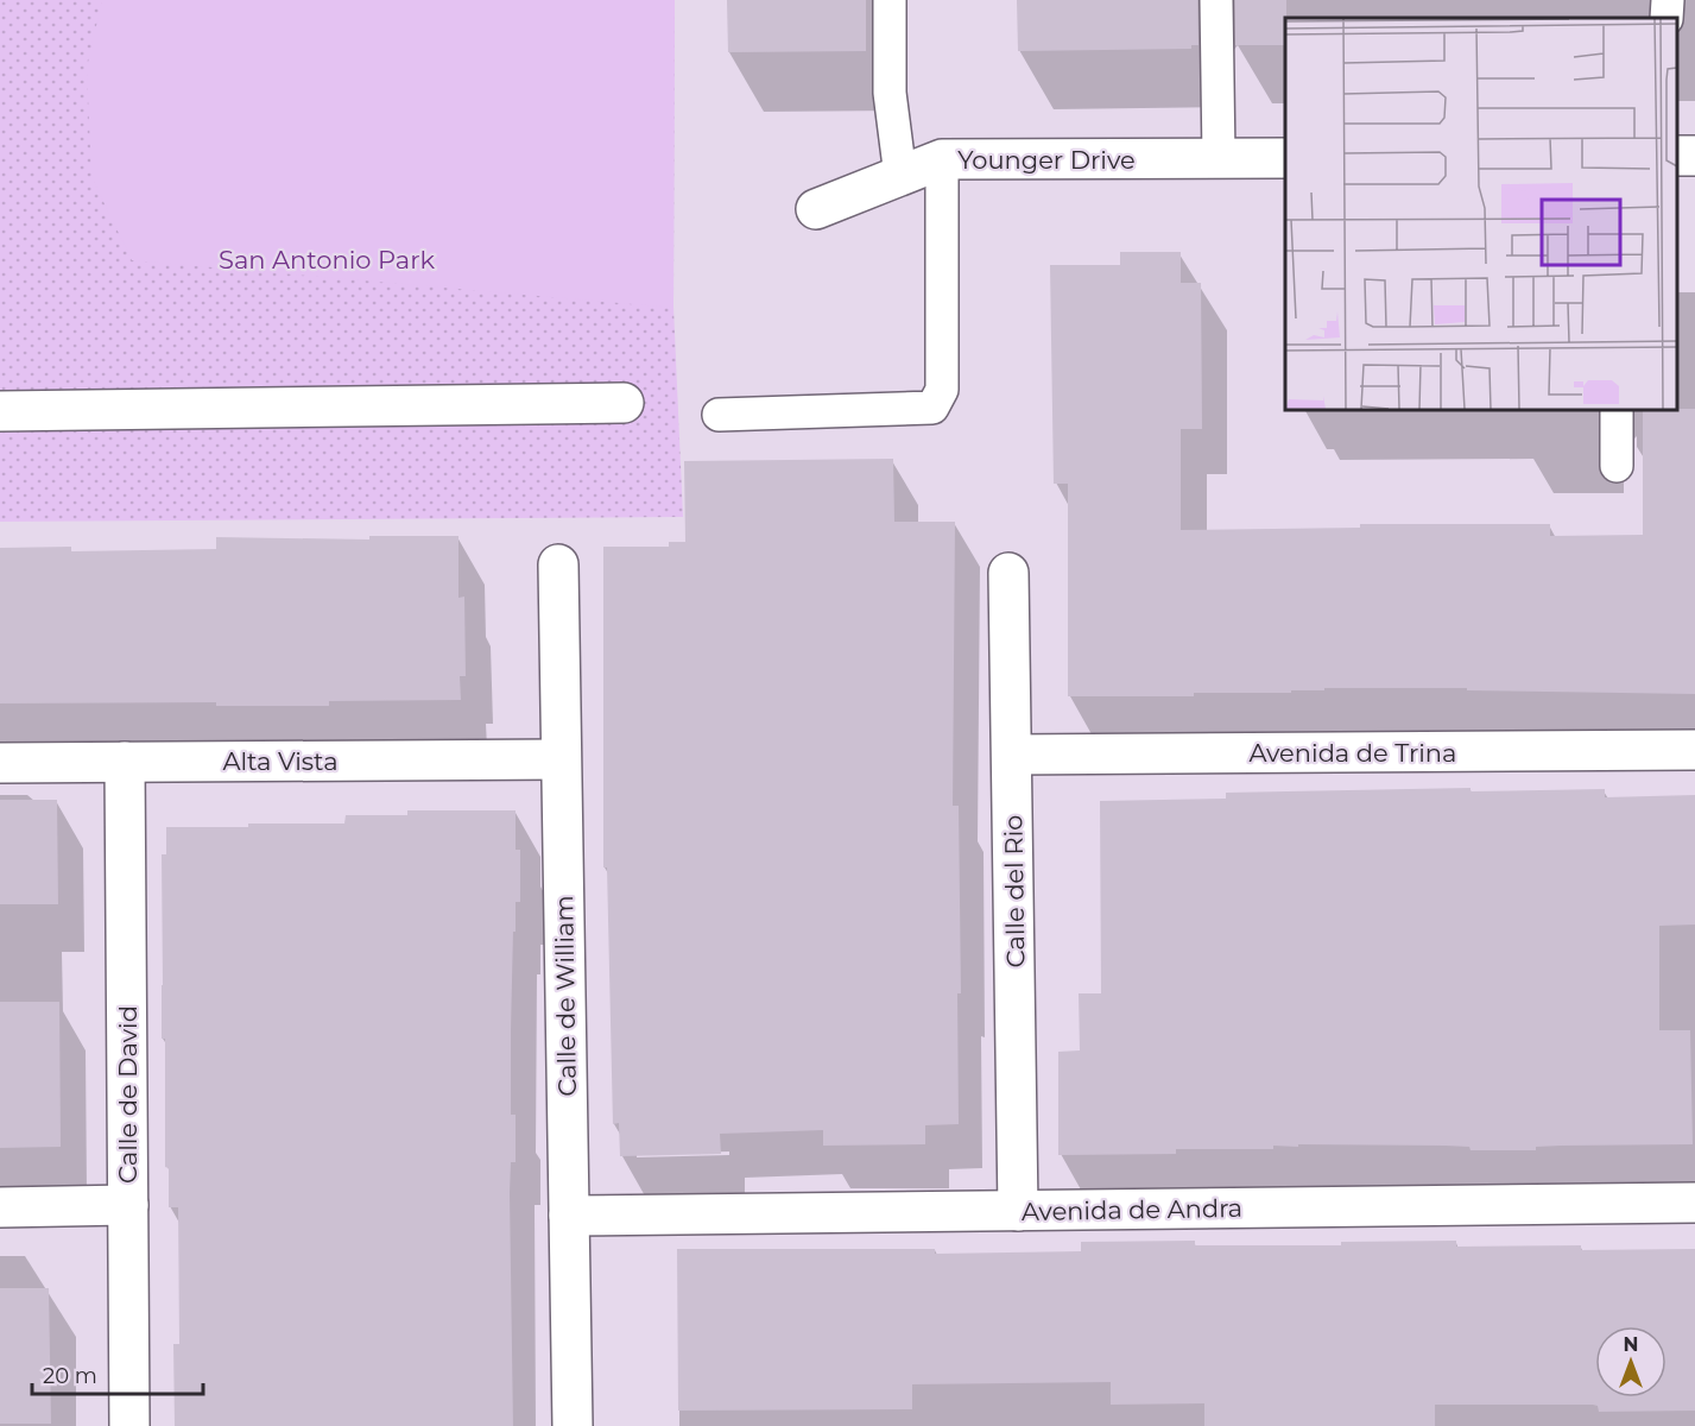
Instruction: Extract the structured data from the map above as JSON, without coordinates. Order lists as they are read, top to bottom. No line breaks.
{"streets":{"street":["Younger Drive","Avenida de Trina","Alta Vista","Calle del Rio","Calle de William","Calle de David","Avenida de Andra"]},"crossings":[["Avenida de Trina","Calle del Rio"],["Alta Vista","Calle de William"],["Alta Vista","Calle de David"],["Calle del Rio","Avenida de Andra"],["Calle de William","Avenida de Andra"]],"parks":["San Antonio Park"],"scale_bar":"20 m","north":"top"}
